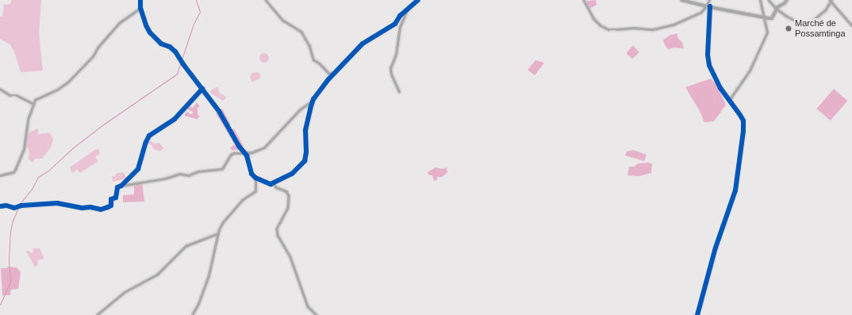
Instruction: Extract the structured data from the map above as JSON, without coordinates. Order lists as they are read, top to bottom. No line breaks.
{"places":["Marché de Possamtinga"]}
